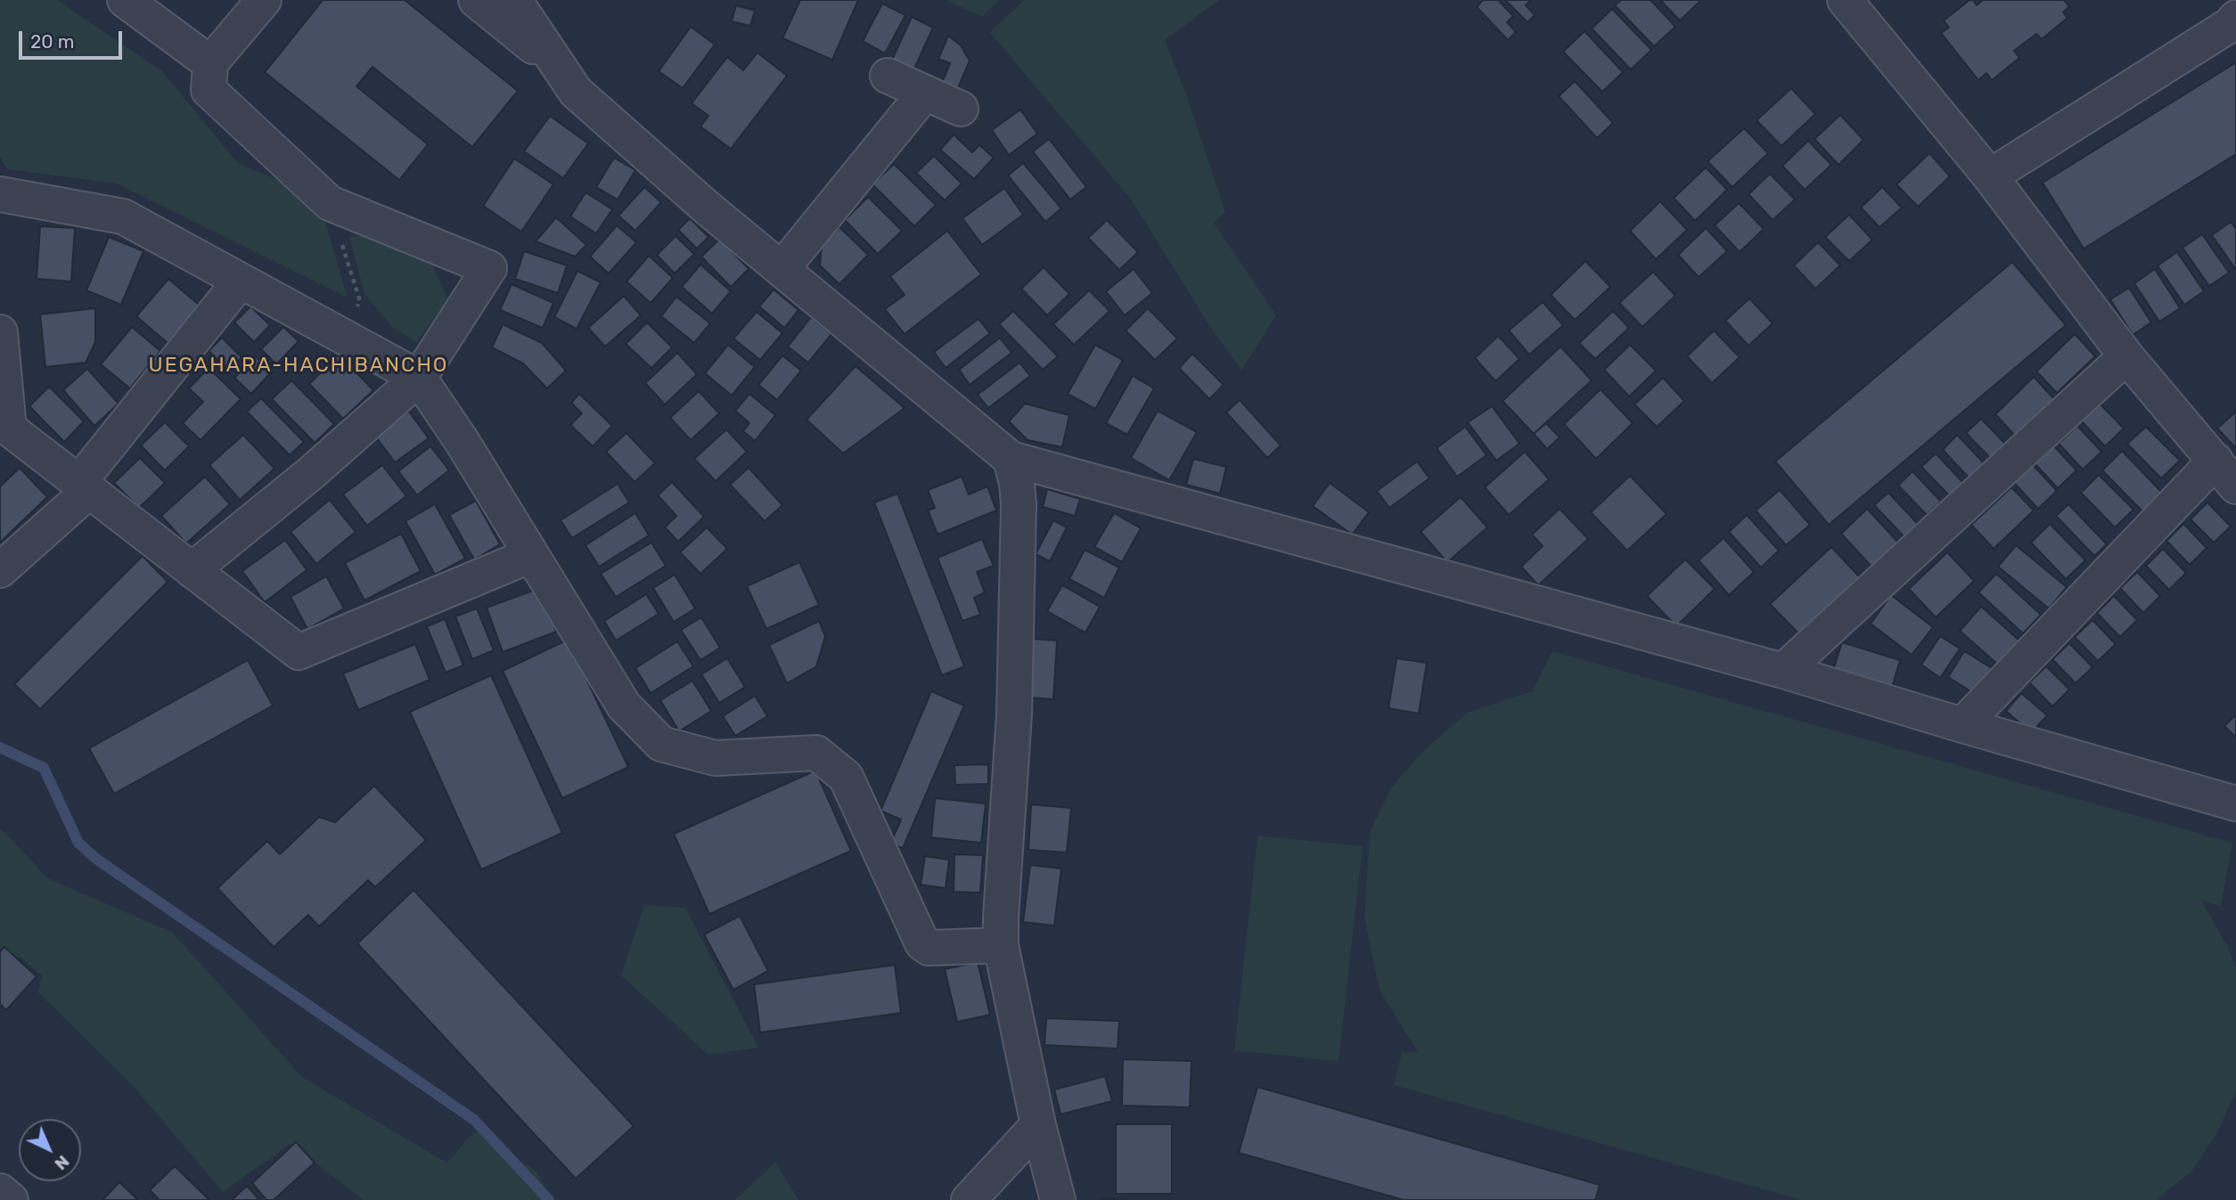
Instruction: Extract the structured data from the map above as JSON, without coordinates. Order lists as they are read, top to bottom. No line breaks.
{"districts":["UEGAHARA-HACHIBANCHO"],"scale_bar":"20 m","north":"bottom right"}
